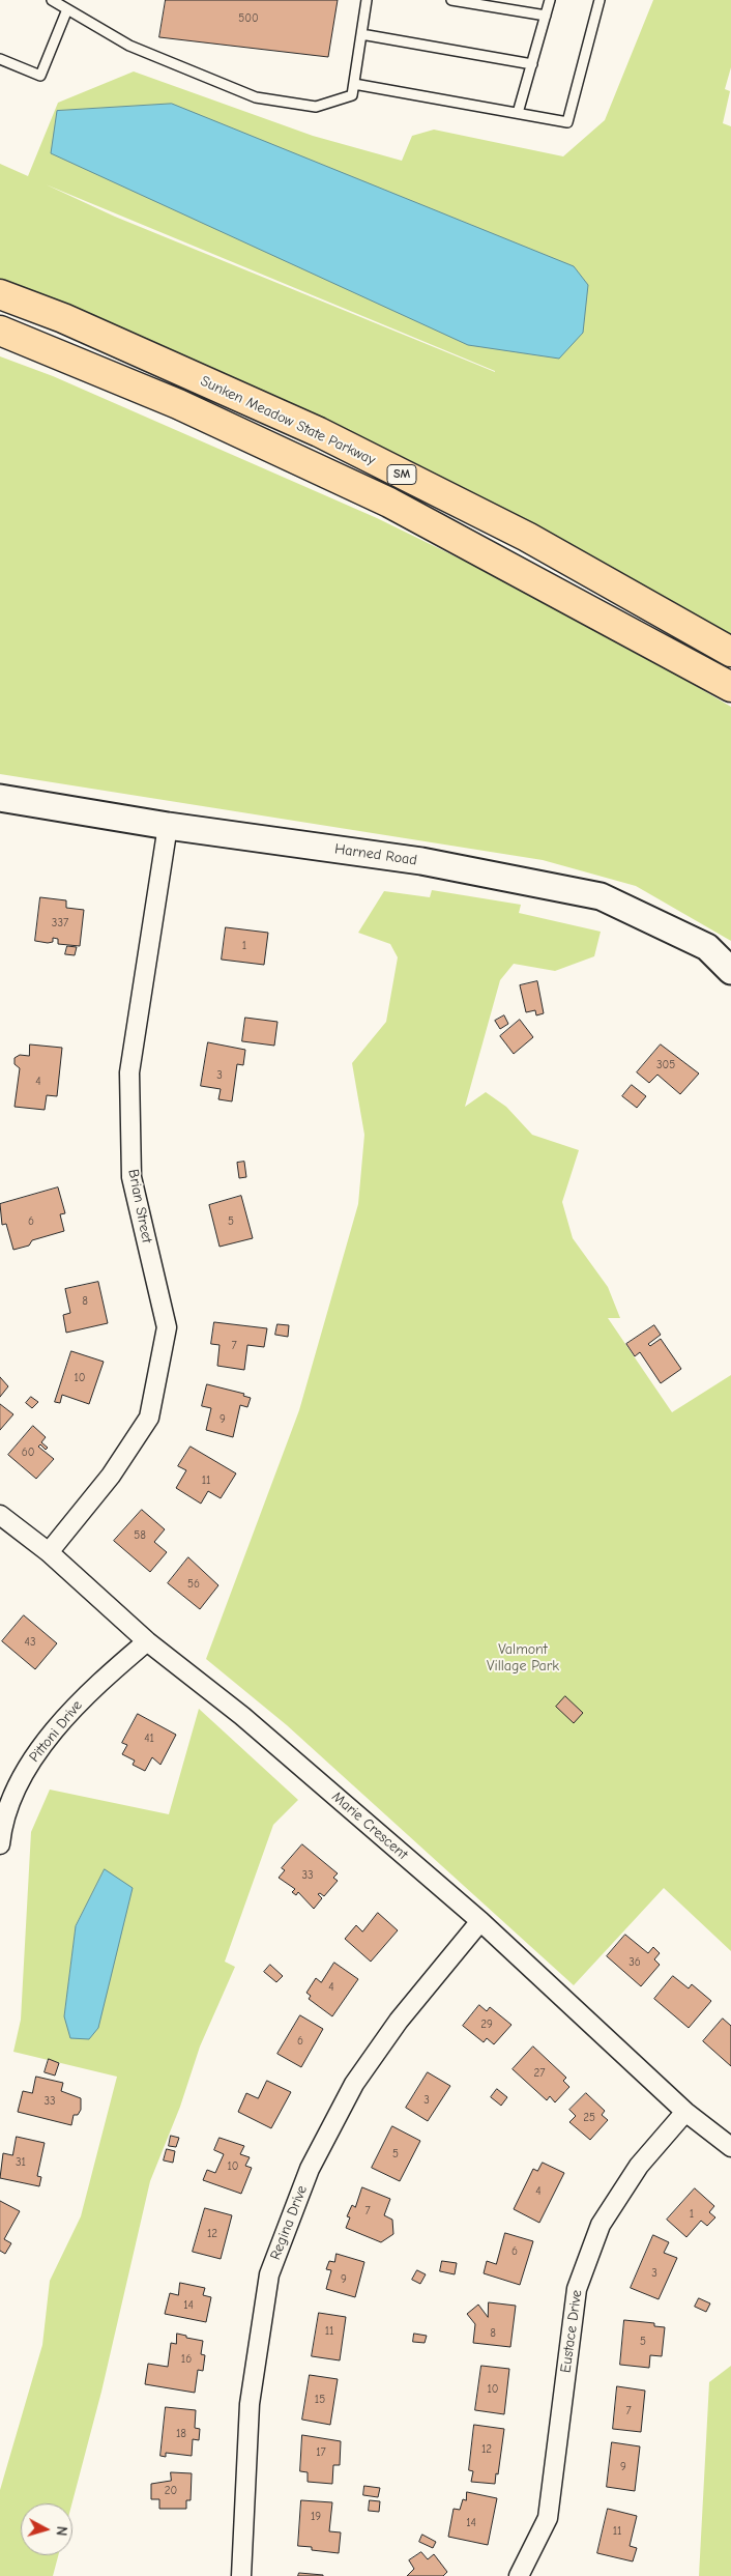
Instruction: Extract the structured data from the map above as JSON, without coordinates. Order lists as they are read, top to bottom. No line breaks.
{"streets":{"highway":["Sunken Meadow State Parkway","SM"],"main road":["Harned Road"],"street":["Brian Street","Pittoni Drive","Marie Crescent","Regina Drive","Eustace Drive"]},"crossings":[["Harned Road","Brian Street"],["Brian Street","Marie Crescent"],["Pittoni Drive","Marie Crescent"],["Marie Crescent","Regina Drive"],["Marie Crescent","Eustace Drive"]],"parks":["Valmont Village Park"],"house_numbers":["500","337","1","305","3","4","6","5","8","7","10","9","60","11","58","56","43","41","33","36","4","29","6","27","3","33","25","5","31","10","4","7","1","12","6","3","9","14","11","8","5","16","10","15","7","18","12","17","9","20","19","14","11"],"north":"right"}
